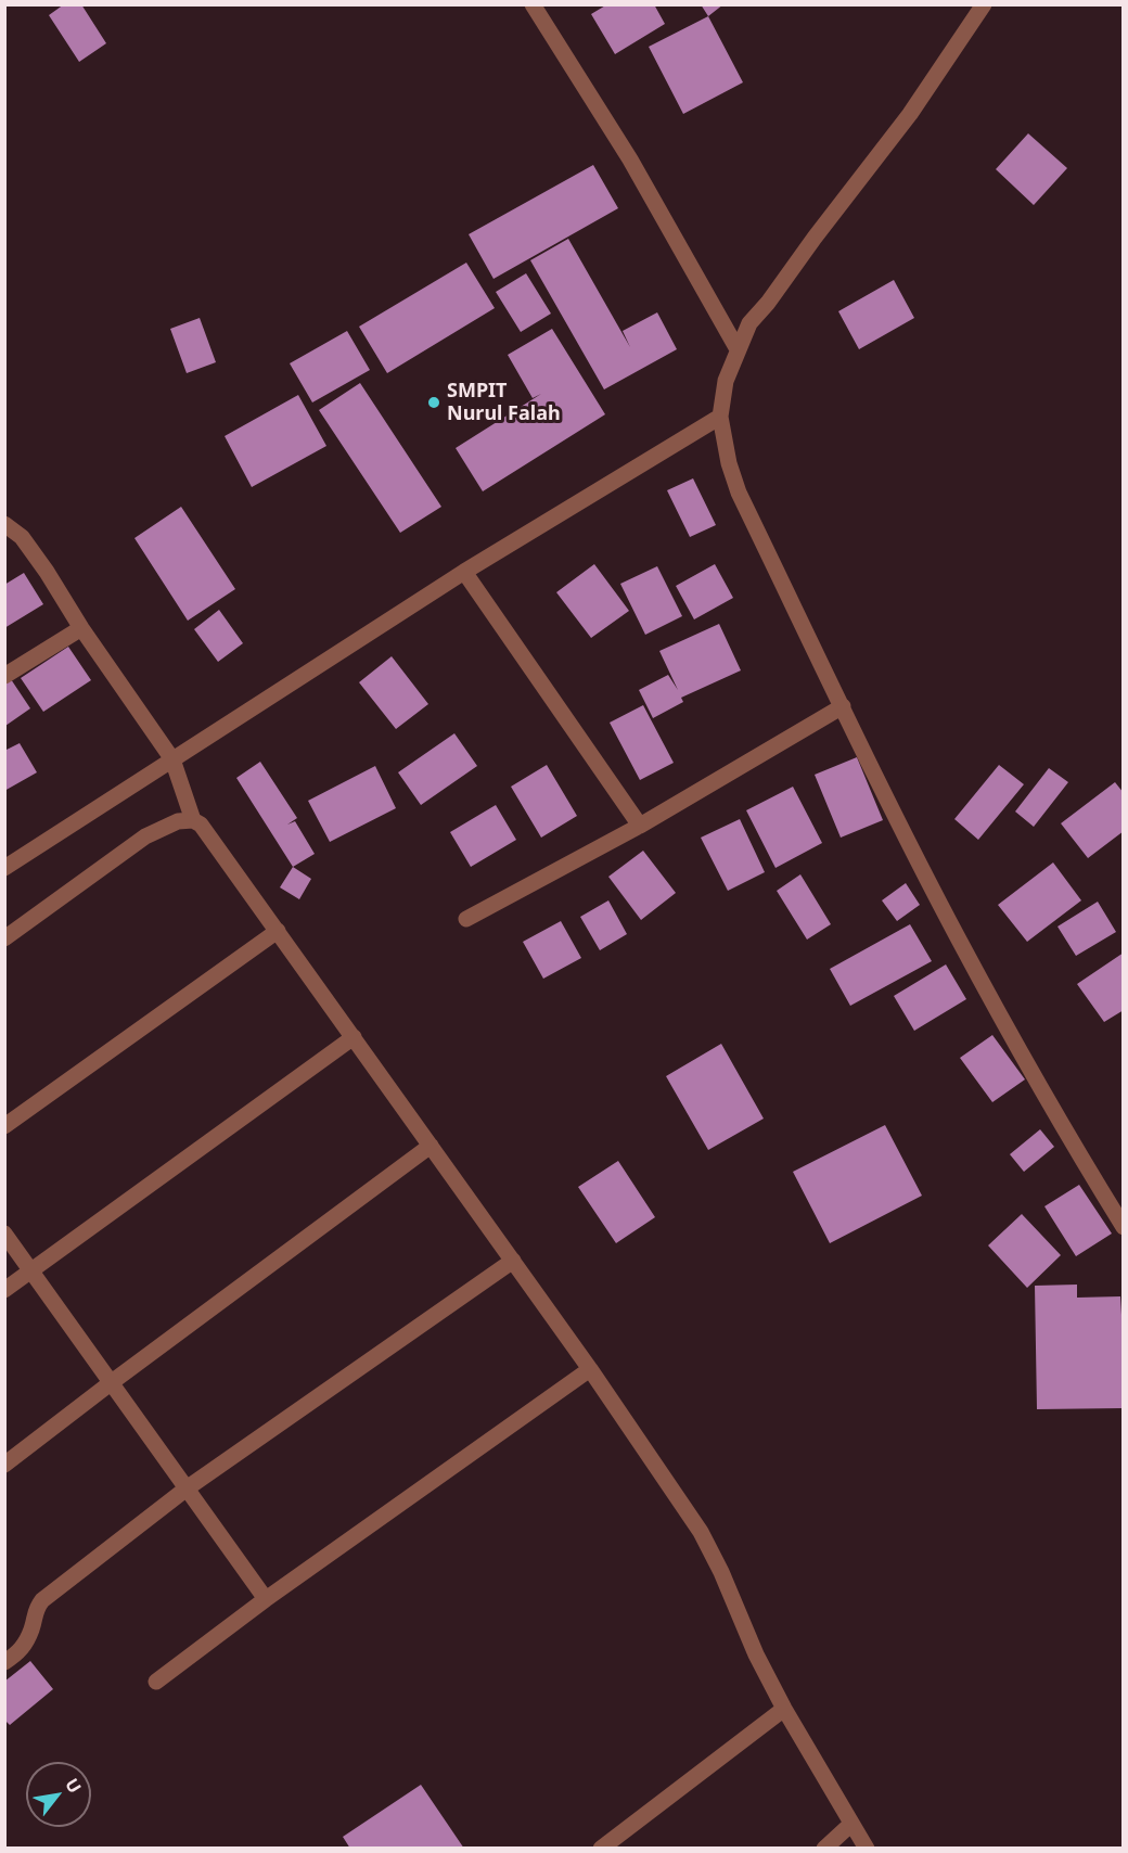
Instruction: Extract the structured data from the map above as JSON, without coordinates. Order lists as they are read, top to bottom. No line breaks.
{"places":["SMPIT Nurul Falah"],"north":"top right"}
